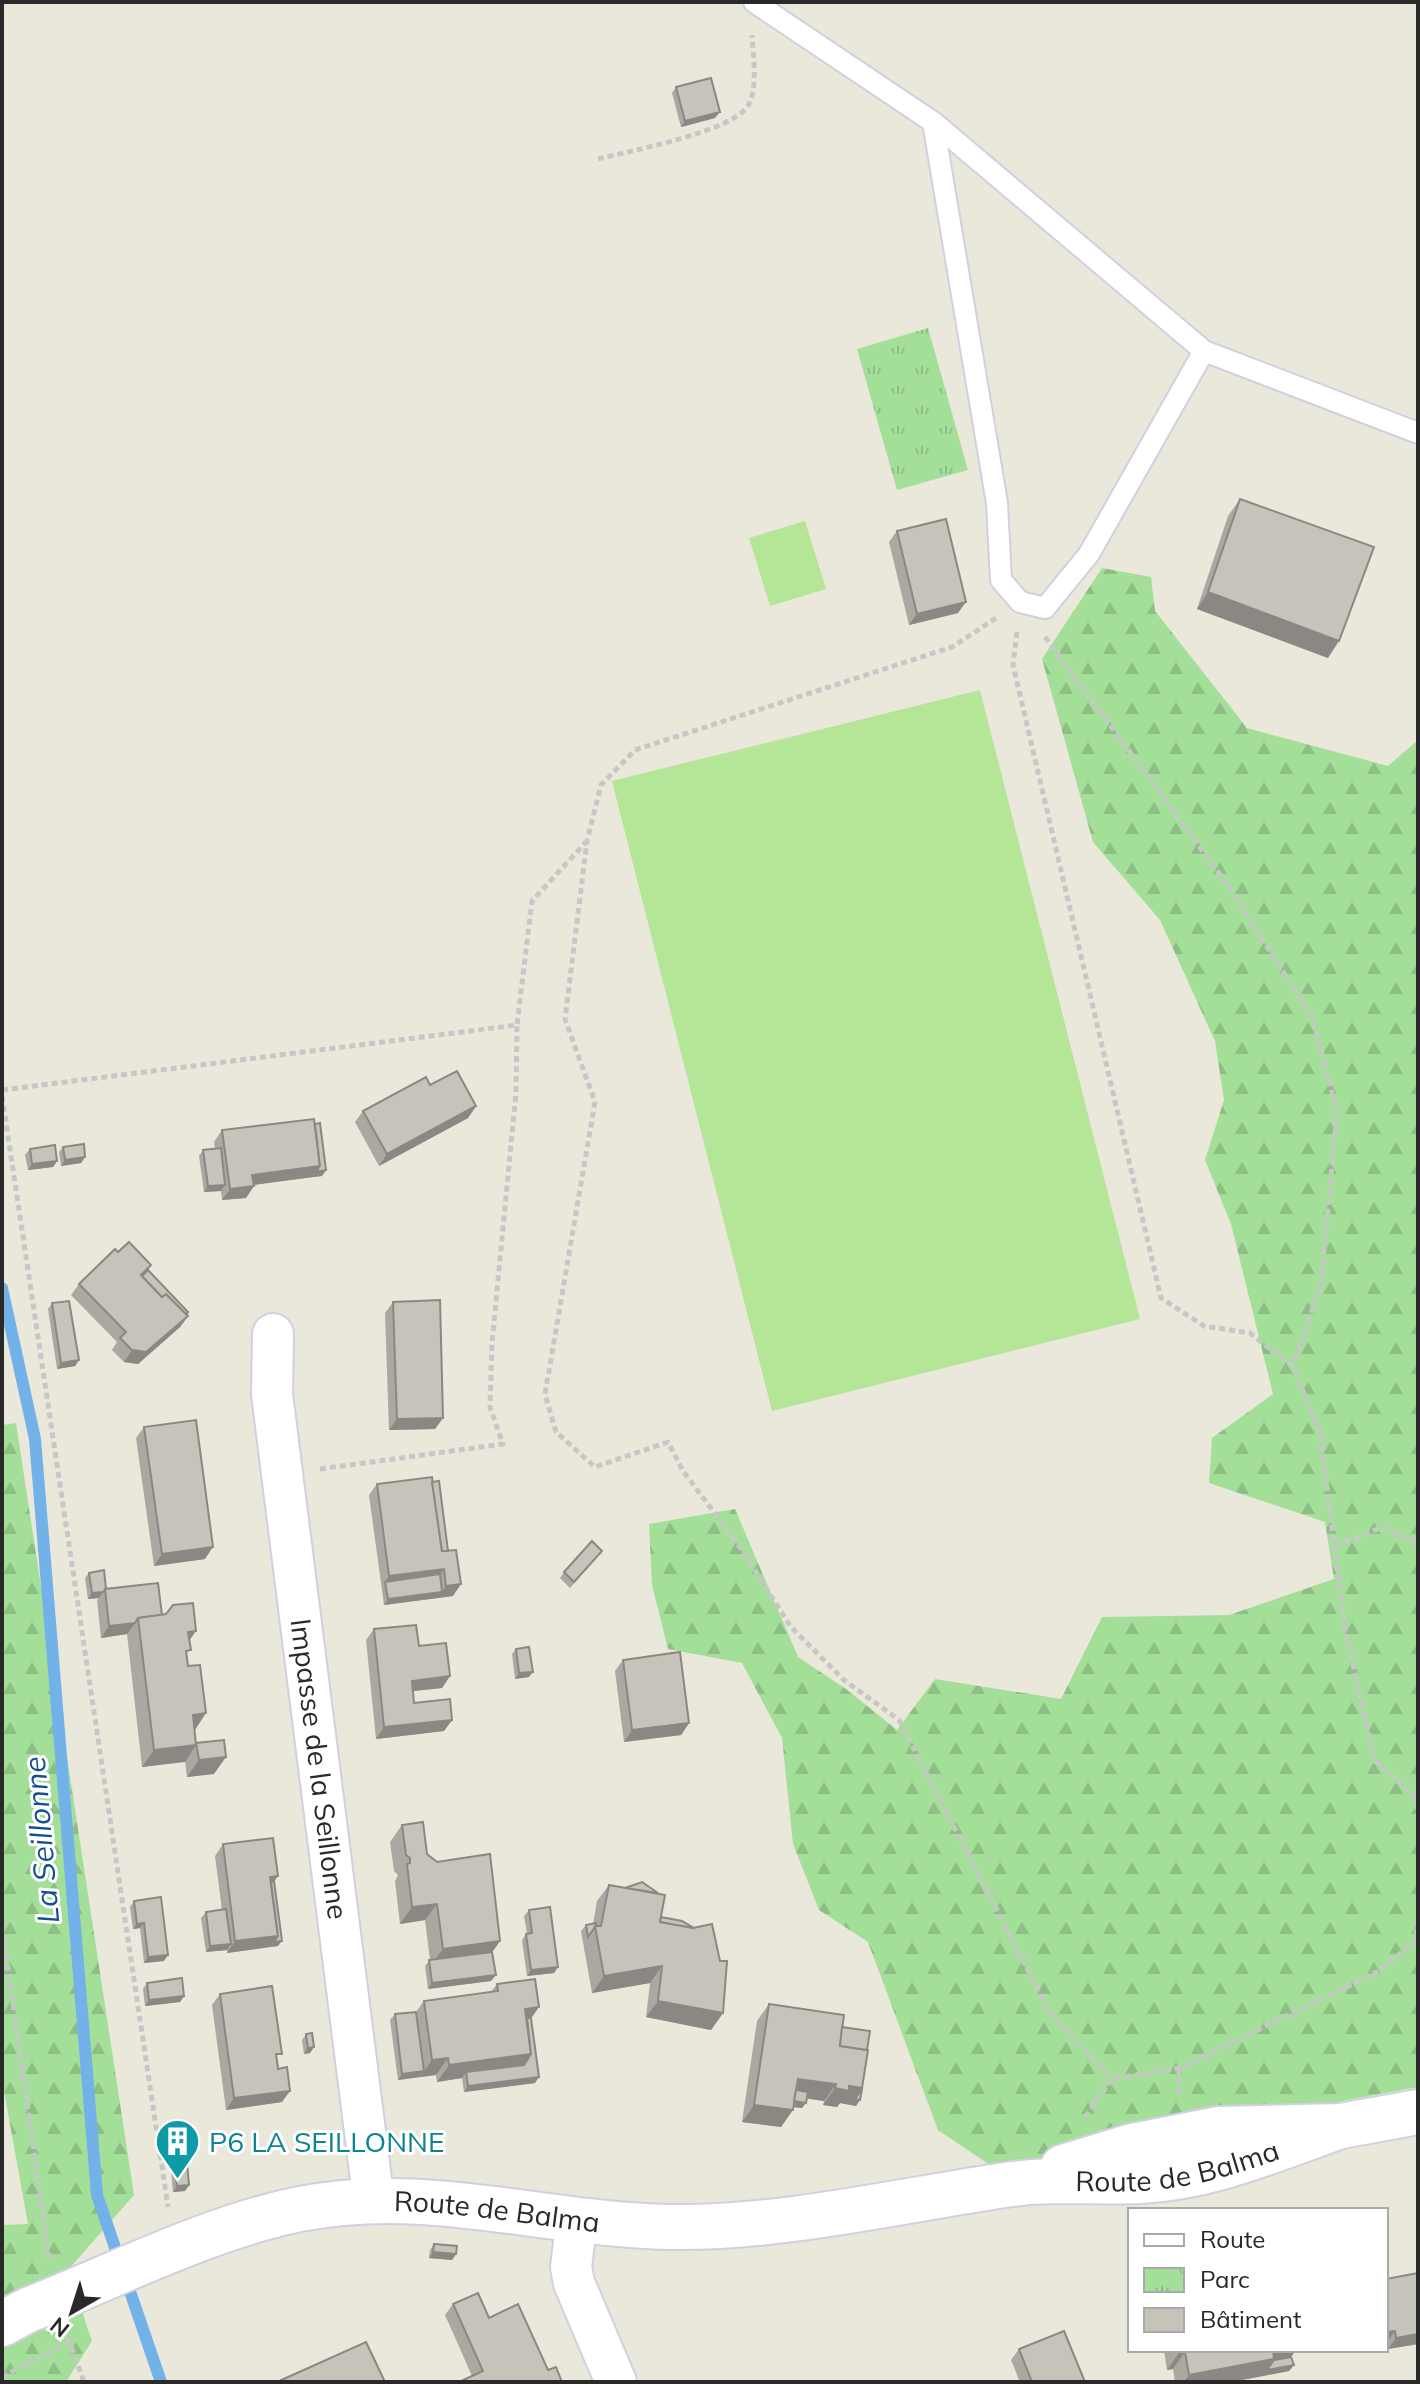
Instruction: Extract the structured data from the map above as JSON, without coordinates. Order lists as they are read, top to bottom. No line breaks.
{"streets":{"street":["Impasse de la Seillonne","Route de Balma"]},"crossings":[["Impasse de la Seillonne","Route de Balma"]],"water":["La Seillonne"],"places":{"building":["P6 LA SEILLONNE"]},"legend":["Route","Parc","Bâtiment"],"north":"bottom left"}
